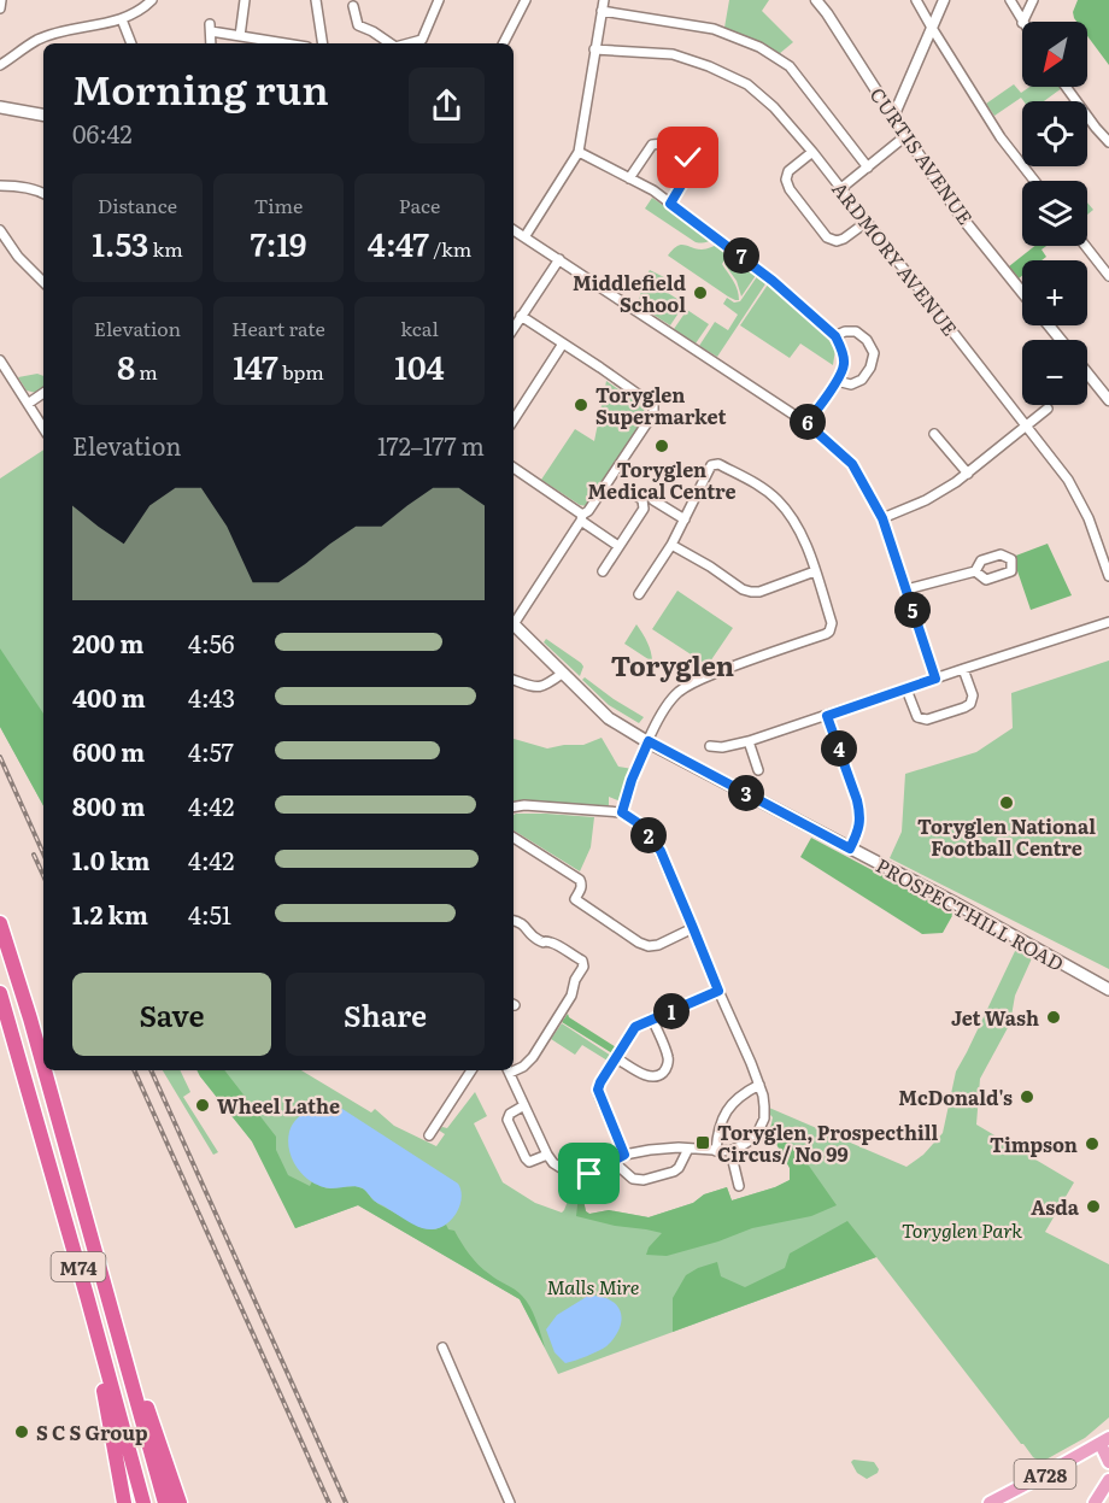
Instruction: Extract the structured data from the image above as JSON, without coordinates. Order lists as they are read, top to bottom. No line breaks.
{"streets":{"highway":["M74"],"main road":["PROSPECTHILL ROAD","A728"],"street":["CURTIS AVENUE","ARDMORY AVENUE"]},"districts":["Toryglen"],"parks":["Toryglen Park","Malls Mire"],"places":{"other":["Middlefield School","Toryglen Supermarket","Toryglen Medical Centre","Toryglen National Football Centre","Jet Wash","McDonald's","Wheel Lathe","Timpson","Asda","S C S Group"],"transit":["Toryglen, Prospecthill Circus/ No 99"]},"north":"bottom left","page":{"map_buttons":["+","−"],"heading":["Morning run","06:42"],"stats":[["Distance","1.53 km"],["Time","7:19"],["Pace","4:47 /km"],["Elevation","8 m"],["Heart rate","147 bpm"],["kcal","104"]],"pins":["7","6","5","4","3","2","1"],"chart":["Elevation","172–177 m"],"list":[{"name":"200 m","note":"4:56"},{"name":"400 m","note":"4:43"},{"name":"600 m","note":"4:57"},{"name":"800 m","note":"4:42"},{"name":"1.0 km","note":"4:42"},{"name":"1.2 km","note":"4:51"}],"buttons":["Save","Share"]}}
